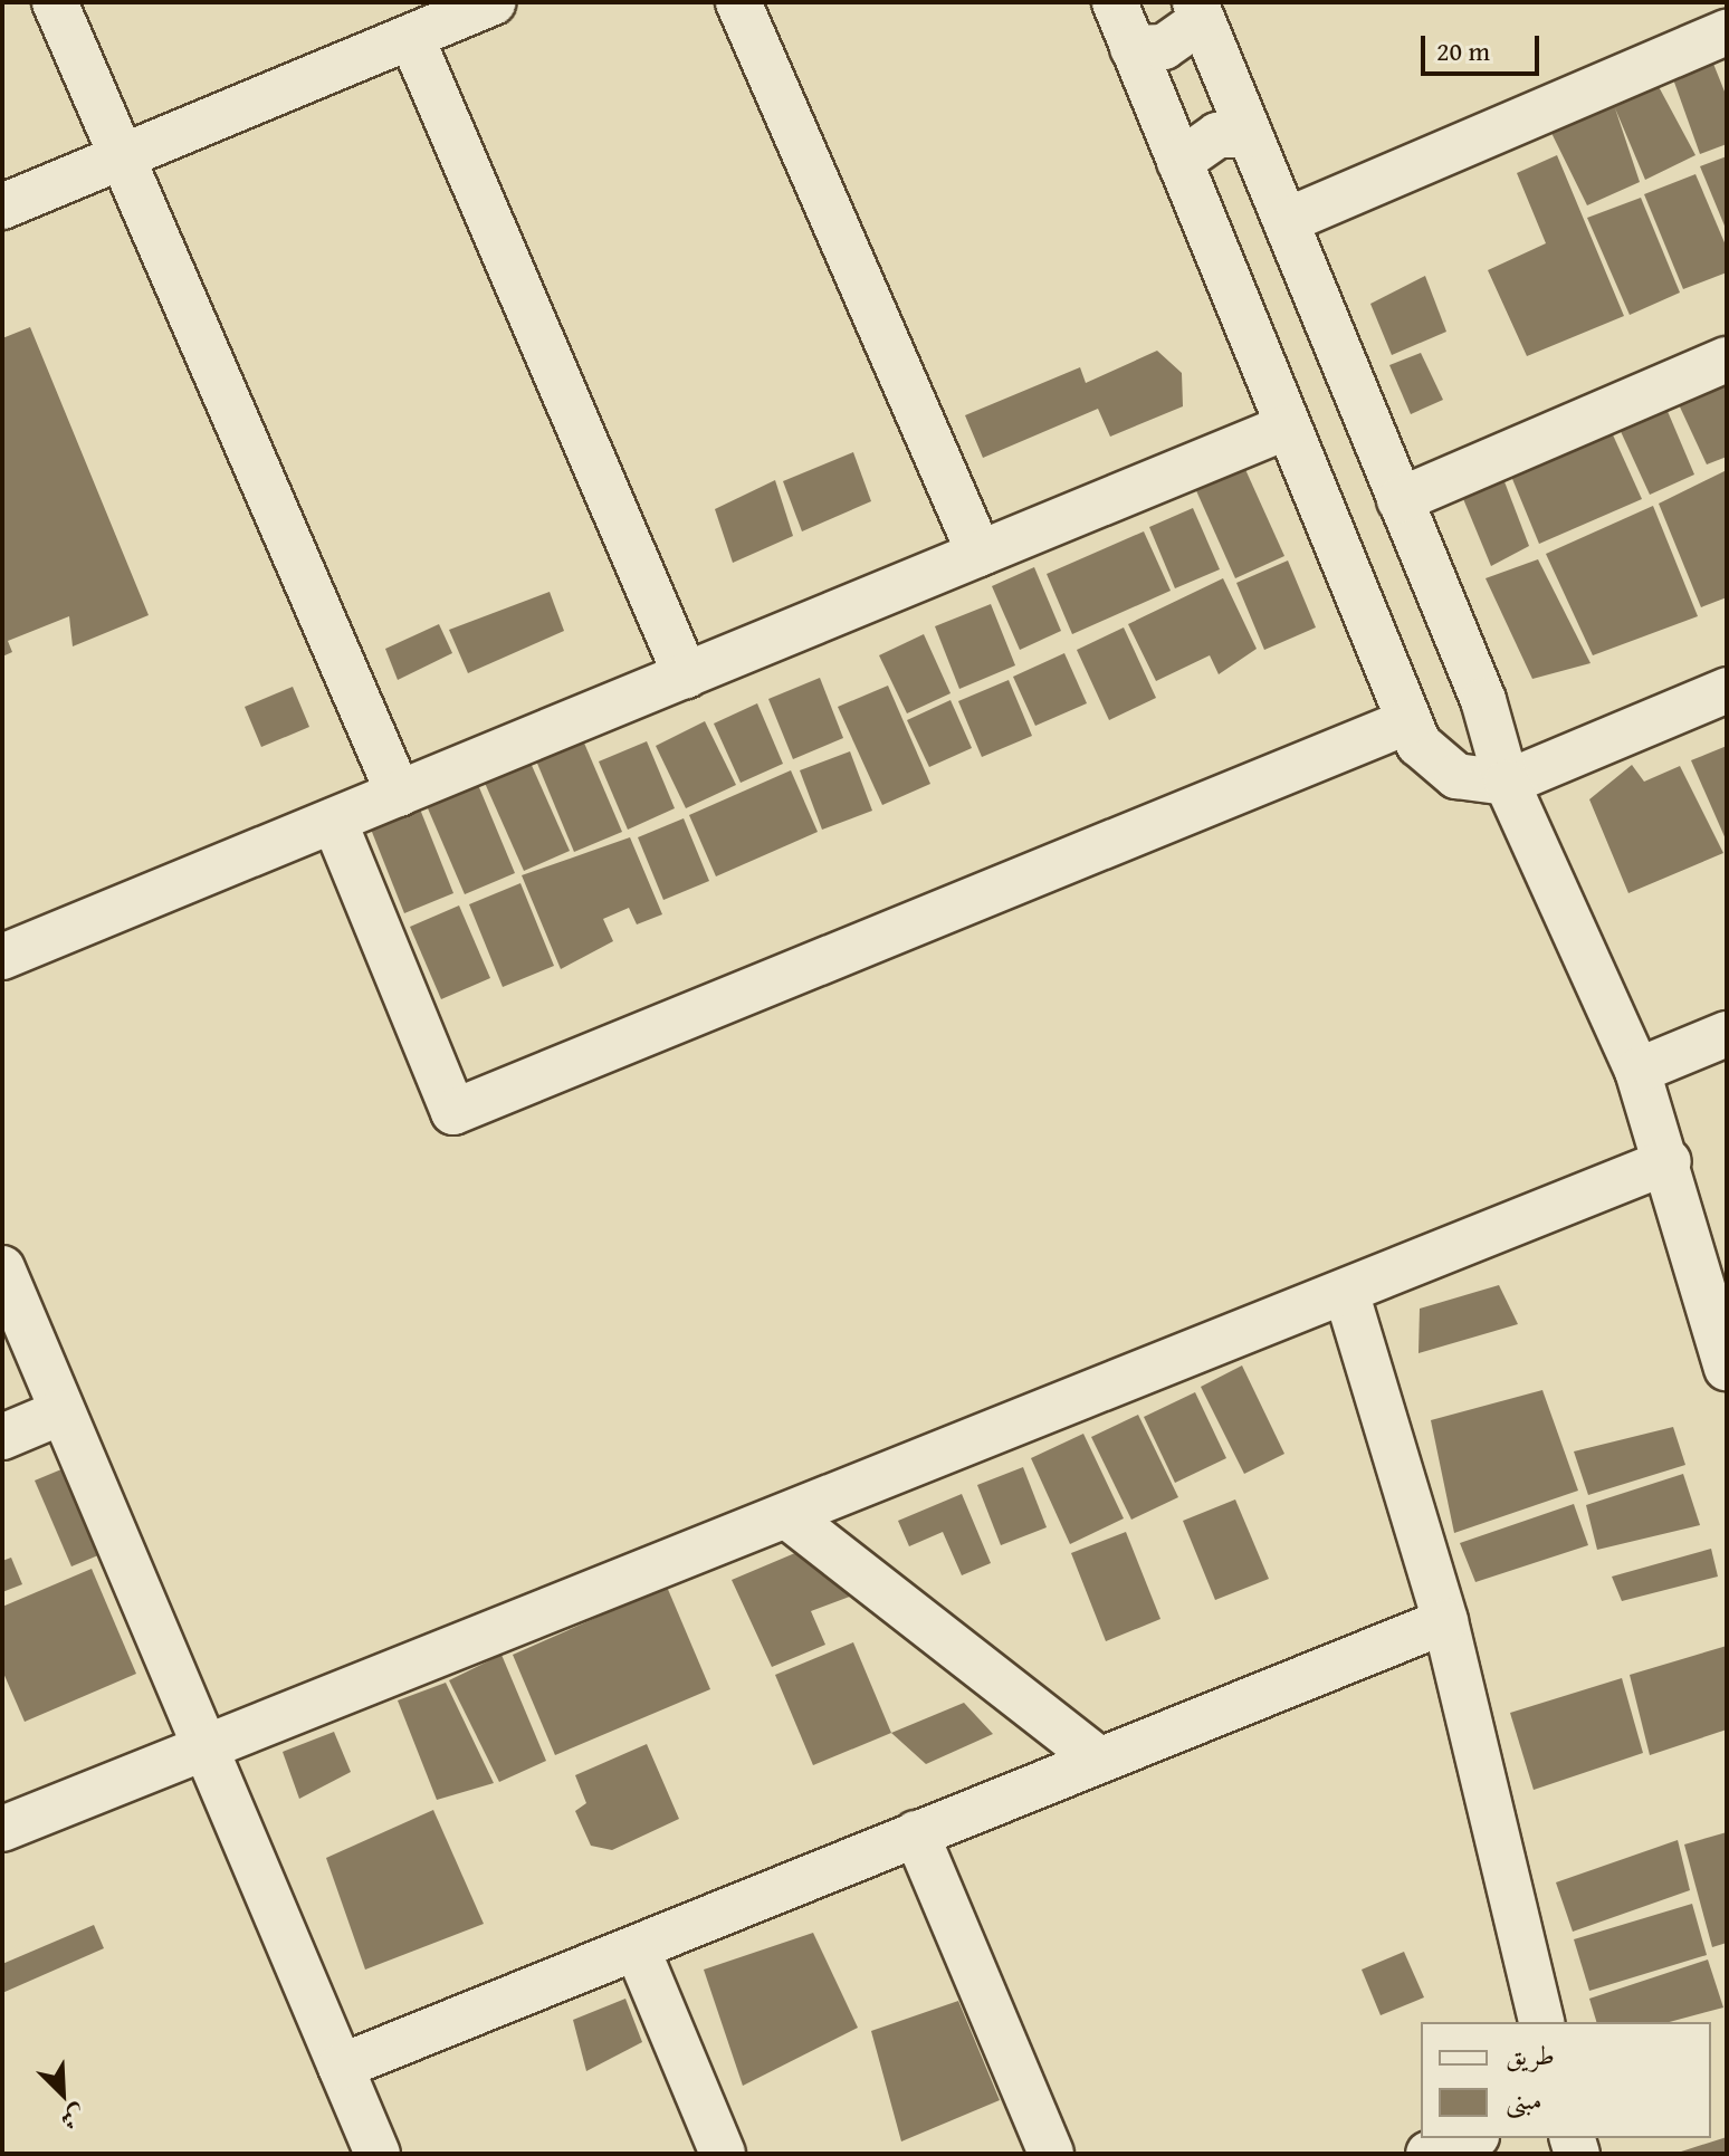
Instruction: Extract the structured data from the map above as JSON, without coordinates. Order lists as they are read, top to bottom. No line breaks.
{"legend":["طريق","مبنى"],"scale_bar":"20 m","north":"bottom right"}
